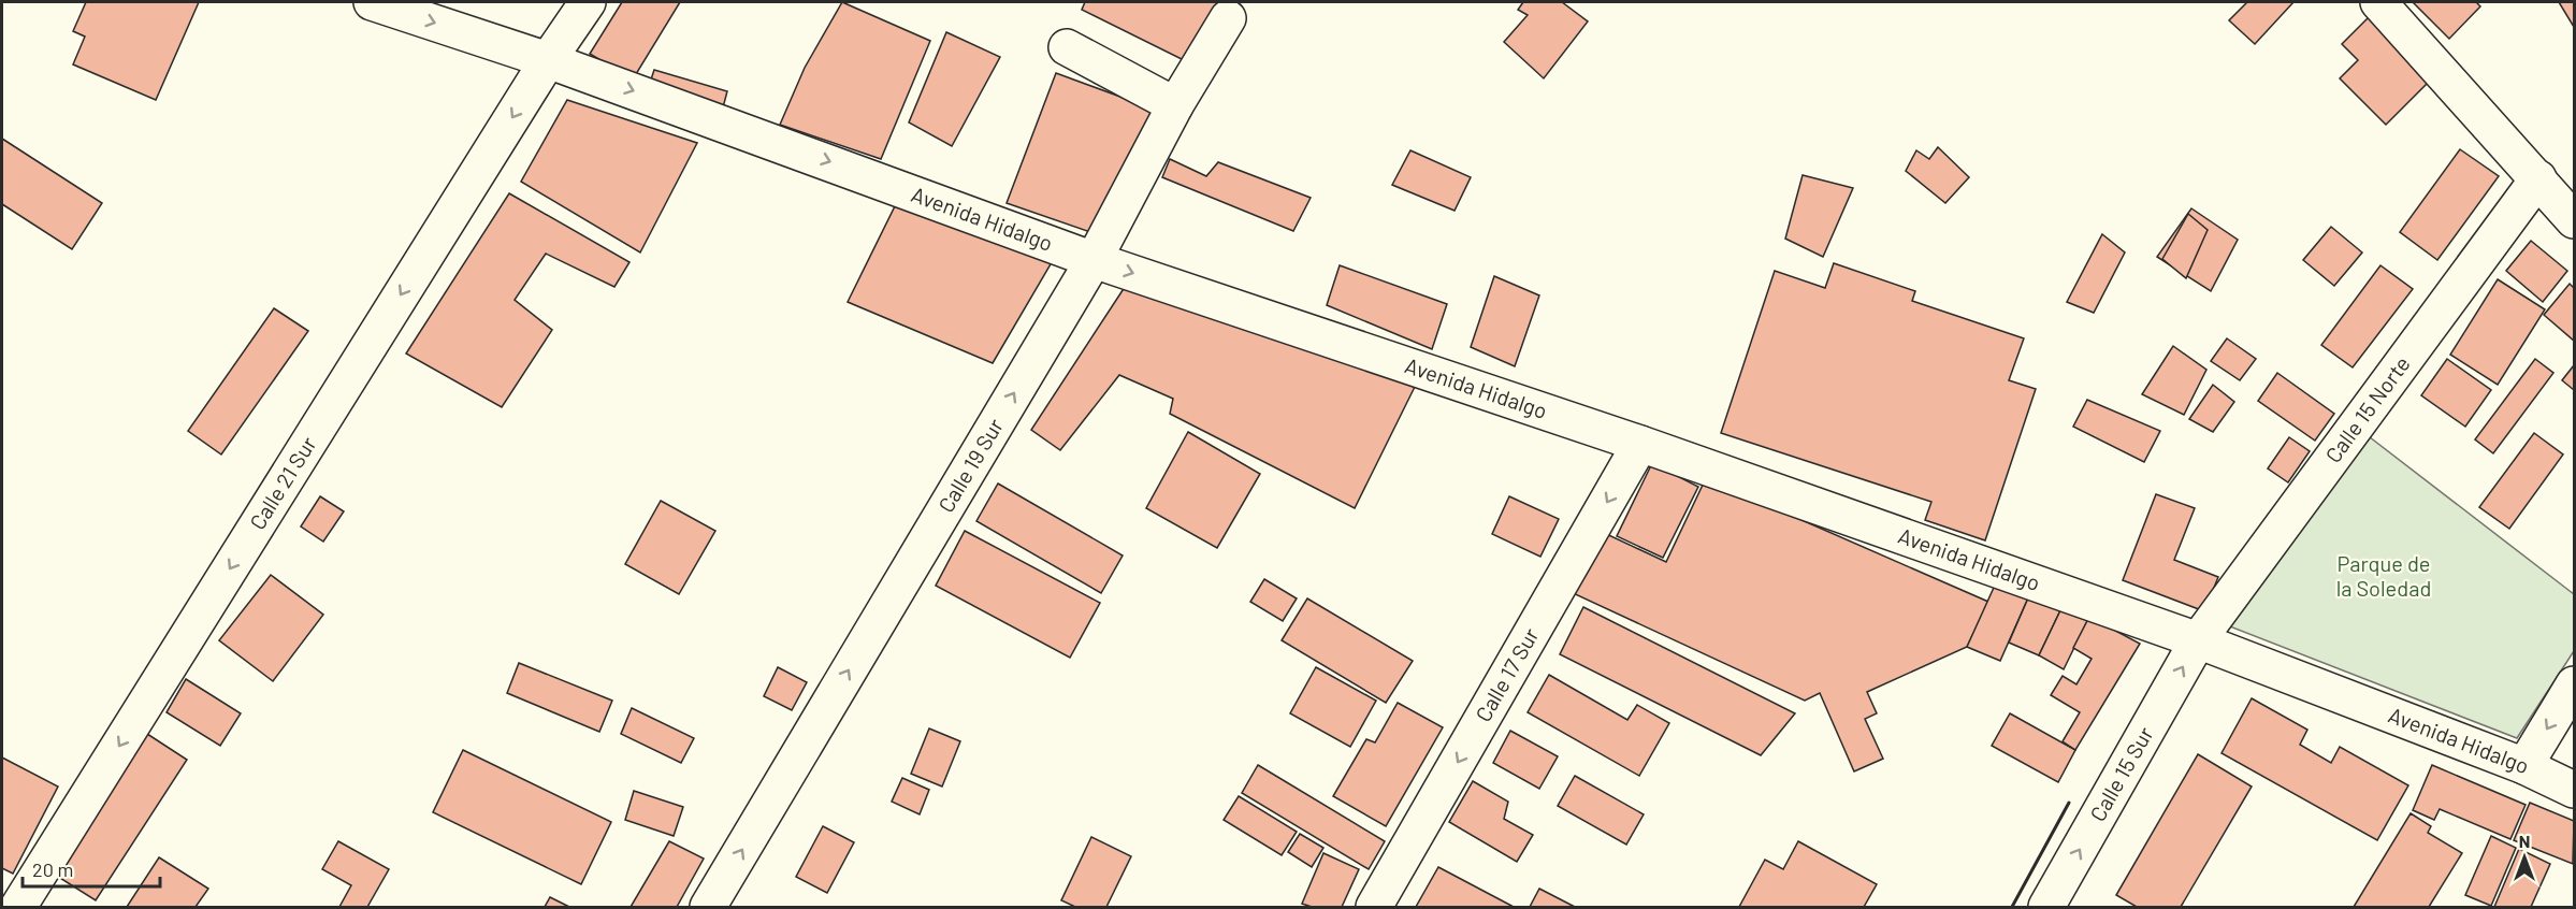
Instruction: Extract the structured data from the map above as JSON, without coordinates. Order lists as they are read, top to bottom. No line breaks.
{"streets":{"street":["Avenida Hidalgo","Calle 15 Norte","Calle 19 Sur","Calle 21 Sur","Calle 17 Sur","Calle 15 Sur"]},"crossings":[["Avenida Hidalgo","Calle 15 Norte"],["Avenida Hidalgo","Calle 19 Sur"],["Avenida Hidalgo","Calle 21 Sur"],["Avenida Hidalgo","Calle 17 Sur"],["Avenida Hidalgo","Calle 15 Sur"],["Calle 15 Norte","Calle 15 Sur"]],"one_way":["Avenida Hidalgo","Calle 19 Sur","Calle 21 Sur","Calle 17 Sur","Calle 15 Sur"],"parks":["Parque de la Soledad"],"scale_bar":"20 m","north":"top"}
